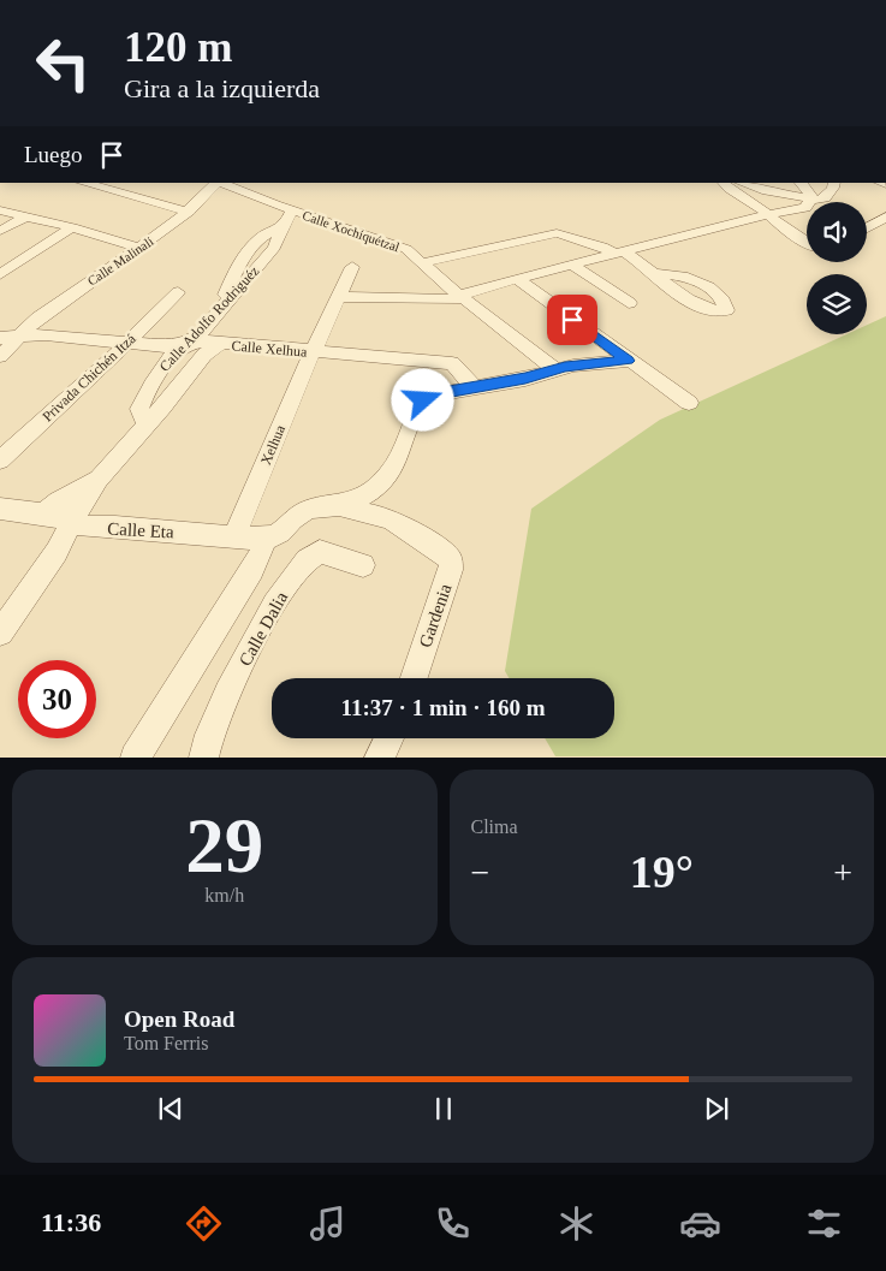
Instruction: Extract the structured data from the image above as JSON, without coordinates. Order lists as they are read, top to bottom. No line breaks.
{"streets":{"street":["Calle Xochiquétzal","Calle Malinali","Calle Adolfo Rodriguéz","Calle Xelhua","Privada Chichén Itzá","Xelhua","Calle Eta","Gardenia","Calle Dalia"]},"crossings":[["Calle Xochiquétzal","Calle Adolfo Rodriguéz"],["Calle Malinali","Calle Xelhua"],["Calle Adolfo Rodriguéz","Calle Xelhua"],["Calle Xelhua","Privada Chichén Itzá"],["Calle Xelhua","Xelhua"],["Xelhua","Calle Eta"]],"page":{"turn":["120 m","Gira a la izquierda"],"then":"Luego","limit":"30","trip":"11:37 · 1 min · 160 m","tile":[["29","km/h"],"Clima"],"heat":["−","19°","+"],"song":["Open Road","Tom Ferris"],"tabs":"11:36"}}
